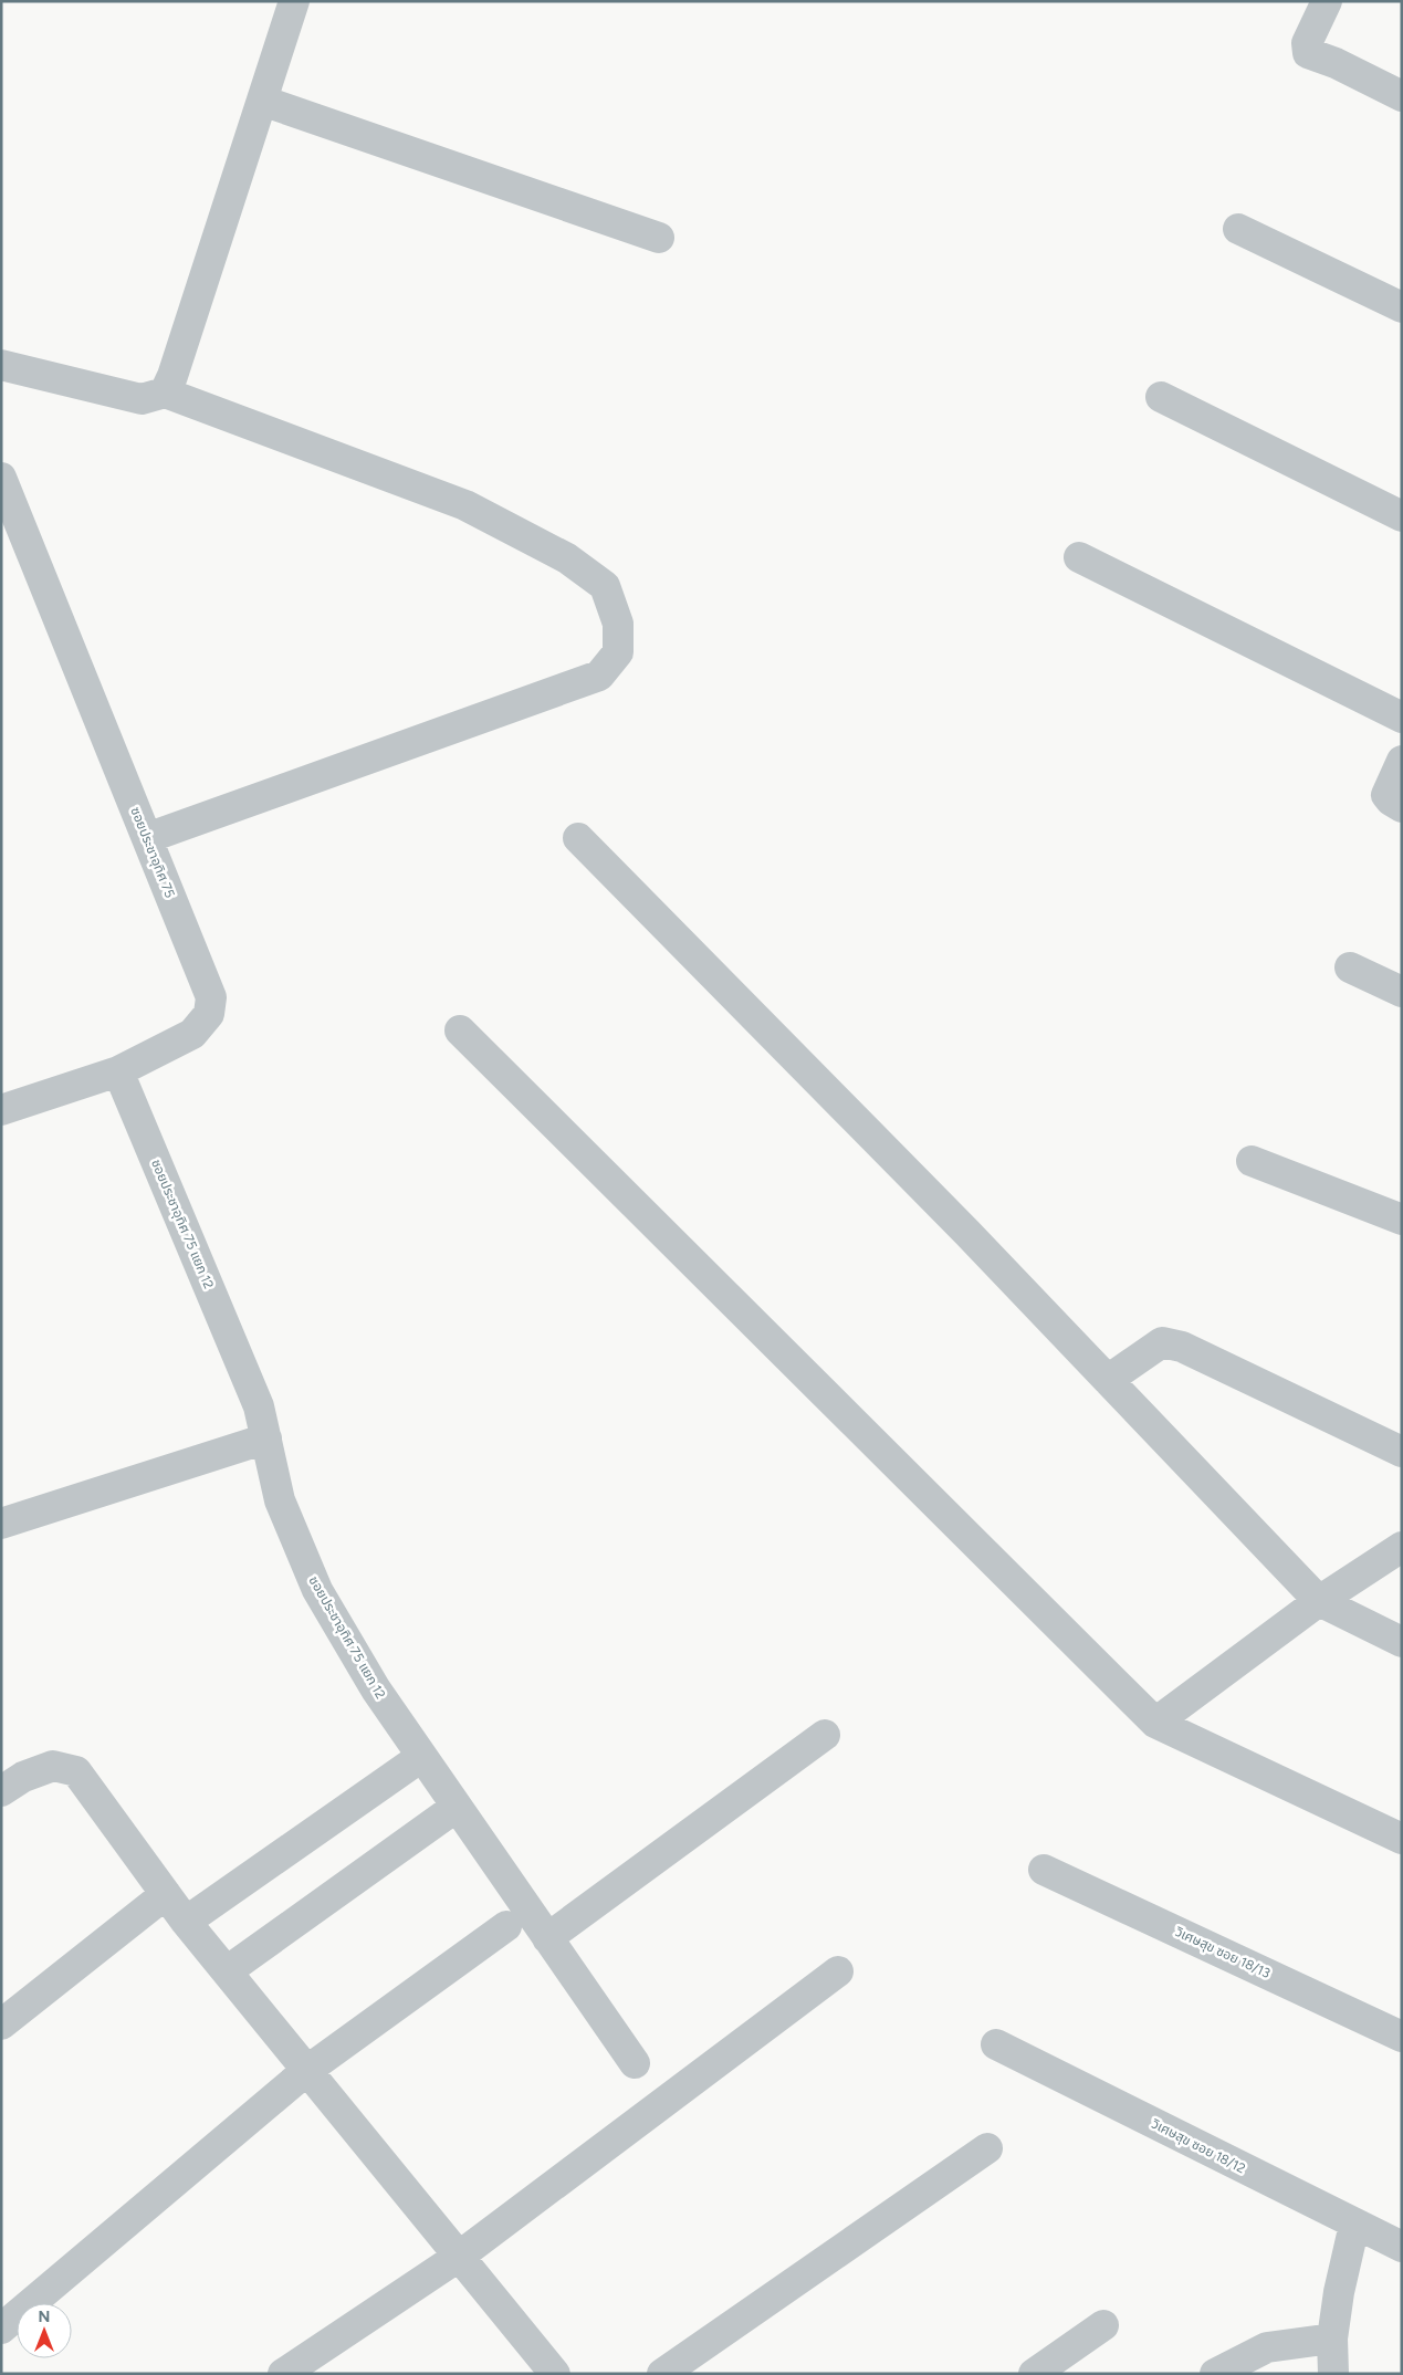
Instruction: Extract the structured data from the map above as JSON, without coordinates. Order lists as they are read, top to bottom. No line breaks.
{"streets":{"street":["ซอยประชาอุทิศ 75","ชอยประชาอุทิศ 75 แยก 12","วิเศษสุข ซอย 18/13","วิเศษสุข ซอย 18/12"]},"crossings":[["ซอยประชาอุทิศ 75","ชอยประชาอุทิศ 75 แยก 12"]],"north":"top"}
